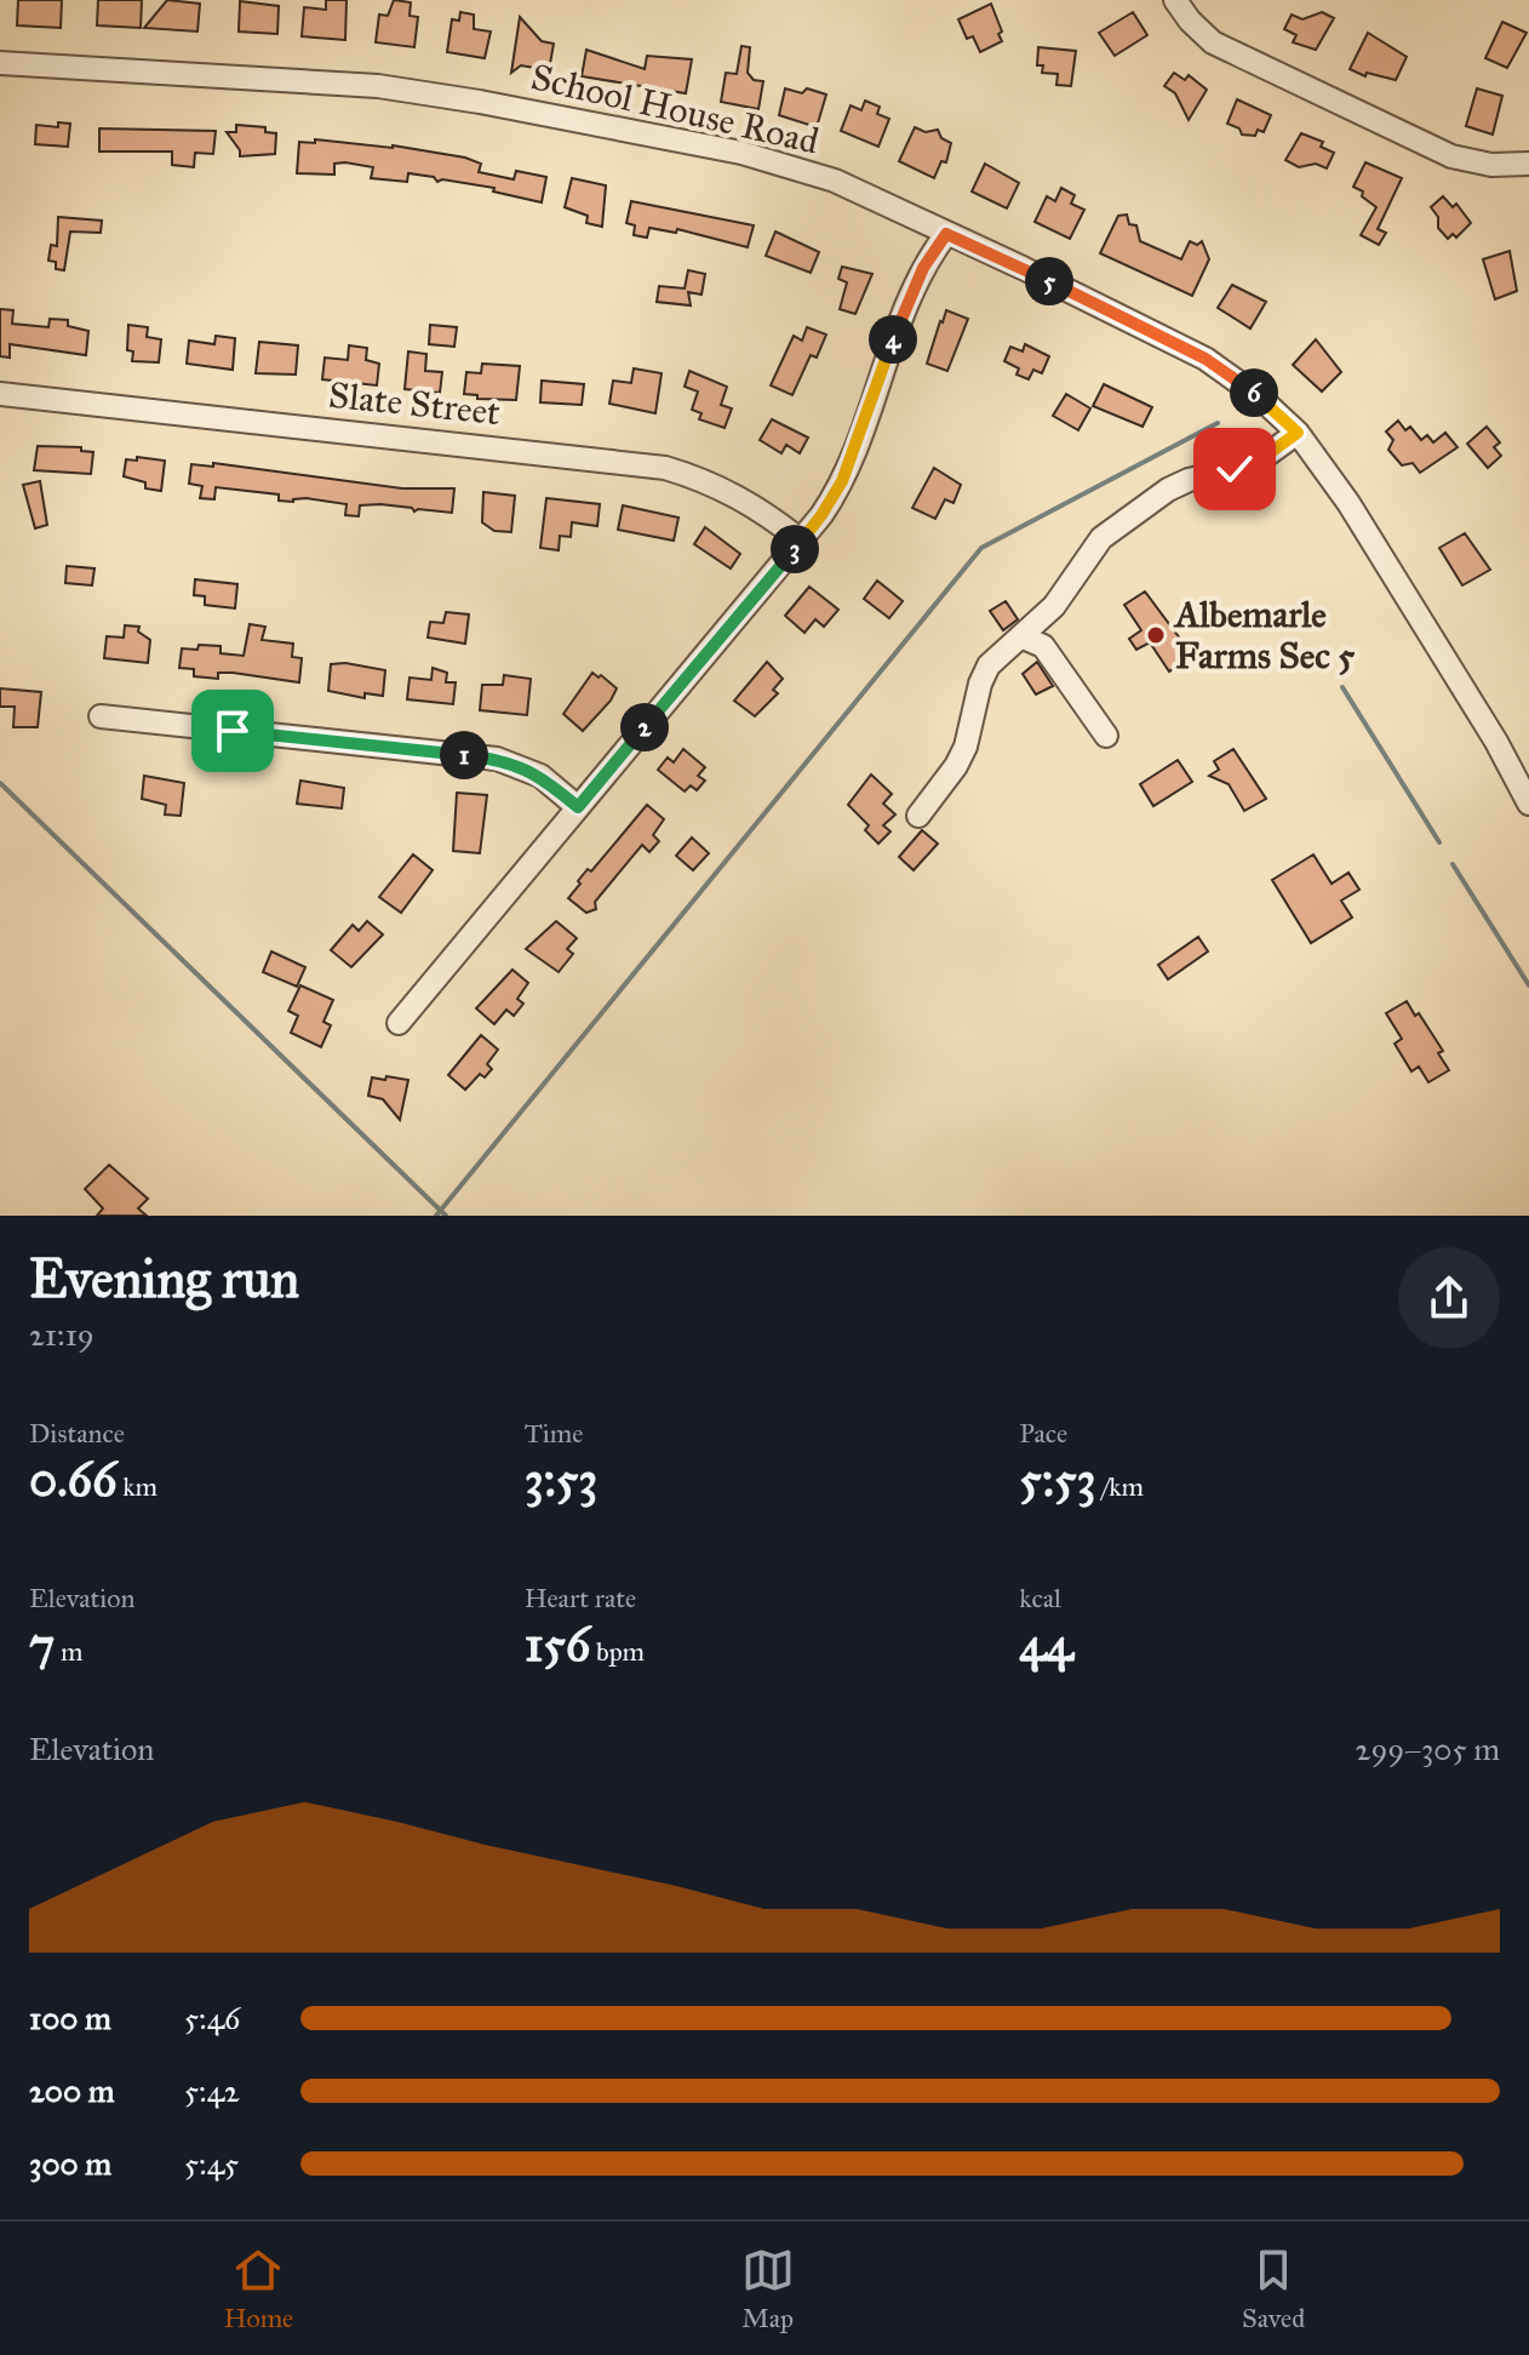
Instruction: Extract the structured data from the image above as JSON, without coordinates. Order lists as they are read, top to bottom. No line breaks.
{"streets":{"street":["School House Road","Slate Street"]},"places":["Albemarle Farms Sec 5"],"page":{"pins":["5","4","6","3","2","1"],"heading":["Evening run","21:19"],"stats":[["Distance","0.66 km"],["Time","3:53"],["Pace","5:53 /km"],["Elevation","7 m"],["Heart rate","156 bpm"],["kcal","44"]],"chart":["Elevation","299–305 m"],"list":[{"name":"100 m","note":"5:46"},{"name":"200 m","note":"5:42"},{"name":"300 m","note":"5:45"}],"tabs":["Home","Map","Saved"]}}
